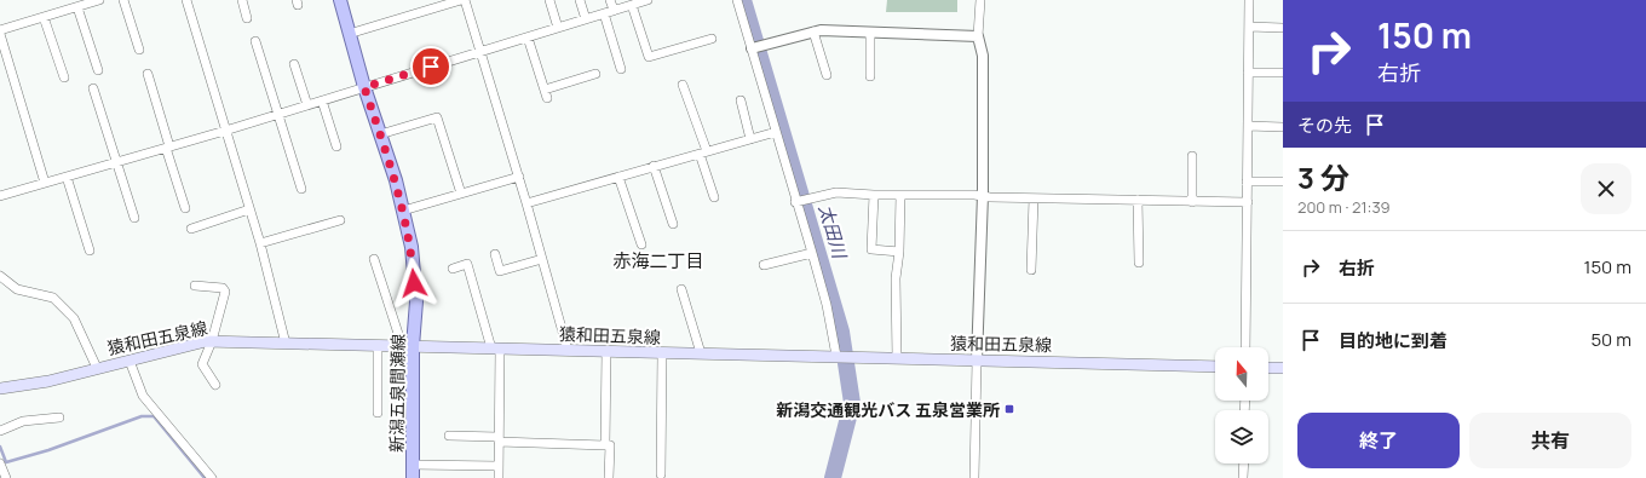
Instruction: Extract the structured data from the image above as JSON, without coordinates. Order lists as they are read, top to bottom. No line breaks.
{"streets":{"main road":["猿和田五泉線","新潟五泉間瀬線"]},"crossings":[["猿和田五泉線","新潟五泉間瀬線"]],"districts":["赤海二丁目"],"water":["太田川"],"places":{"transit":["新潟交通観光バス 五泉営業所"]},"north":"top","page":{"turn":["150 m","右折"],"then":"その先","heading":["3 分","200 m · 21:39"],"list":[{"name":"右折","value":"150 m"},{"name":"目的地に到着","value":"50 m"}],"buttons":["終了","共有"]}}
